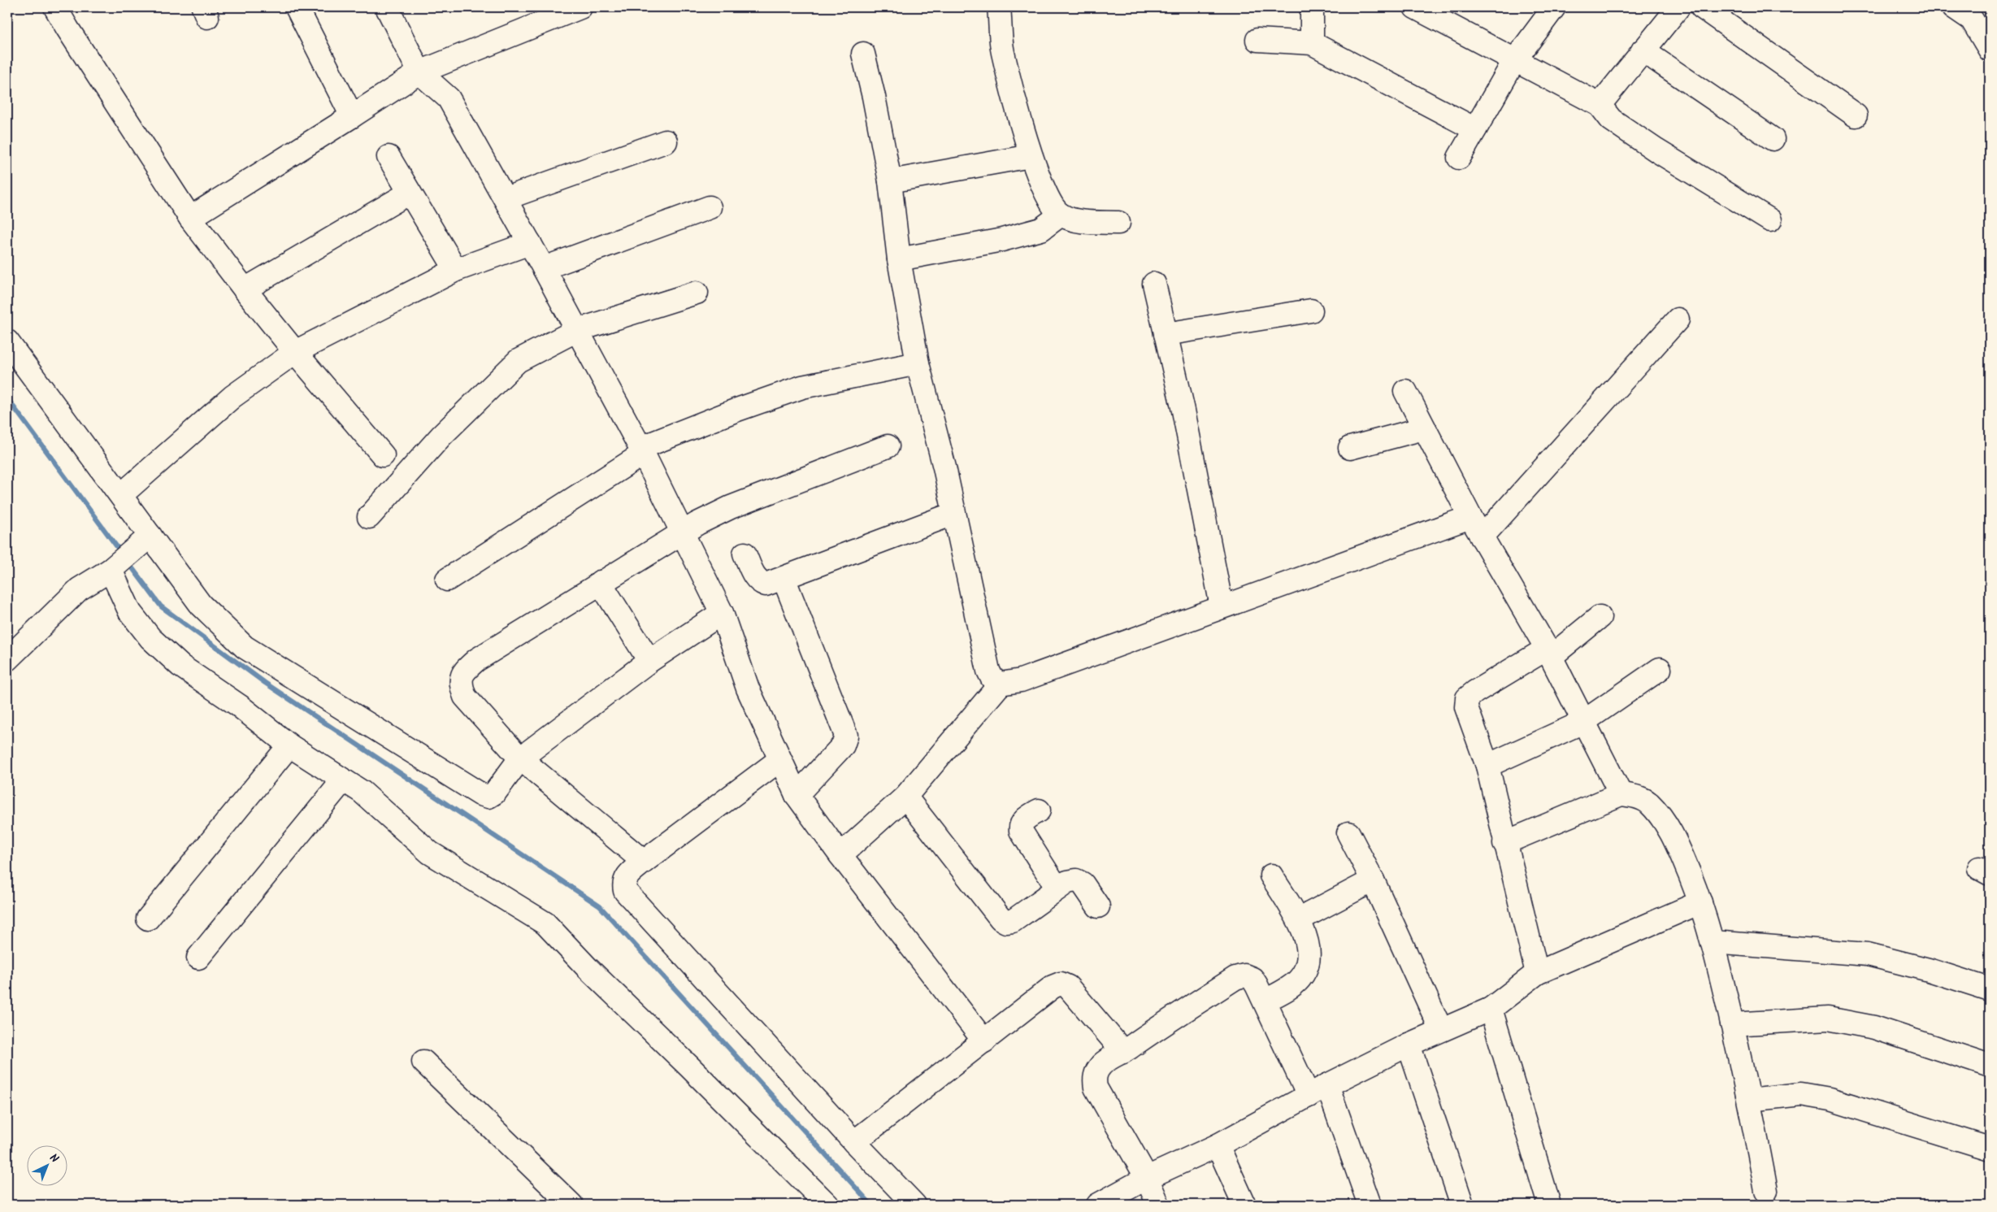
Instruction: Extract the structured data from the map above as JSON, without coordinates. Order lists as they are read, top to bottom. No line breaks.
{"north":"top right"}
